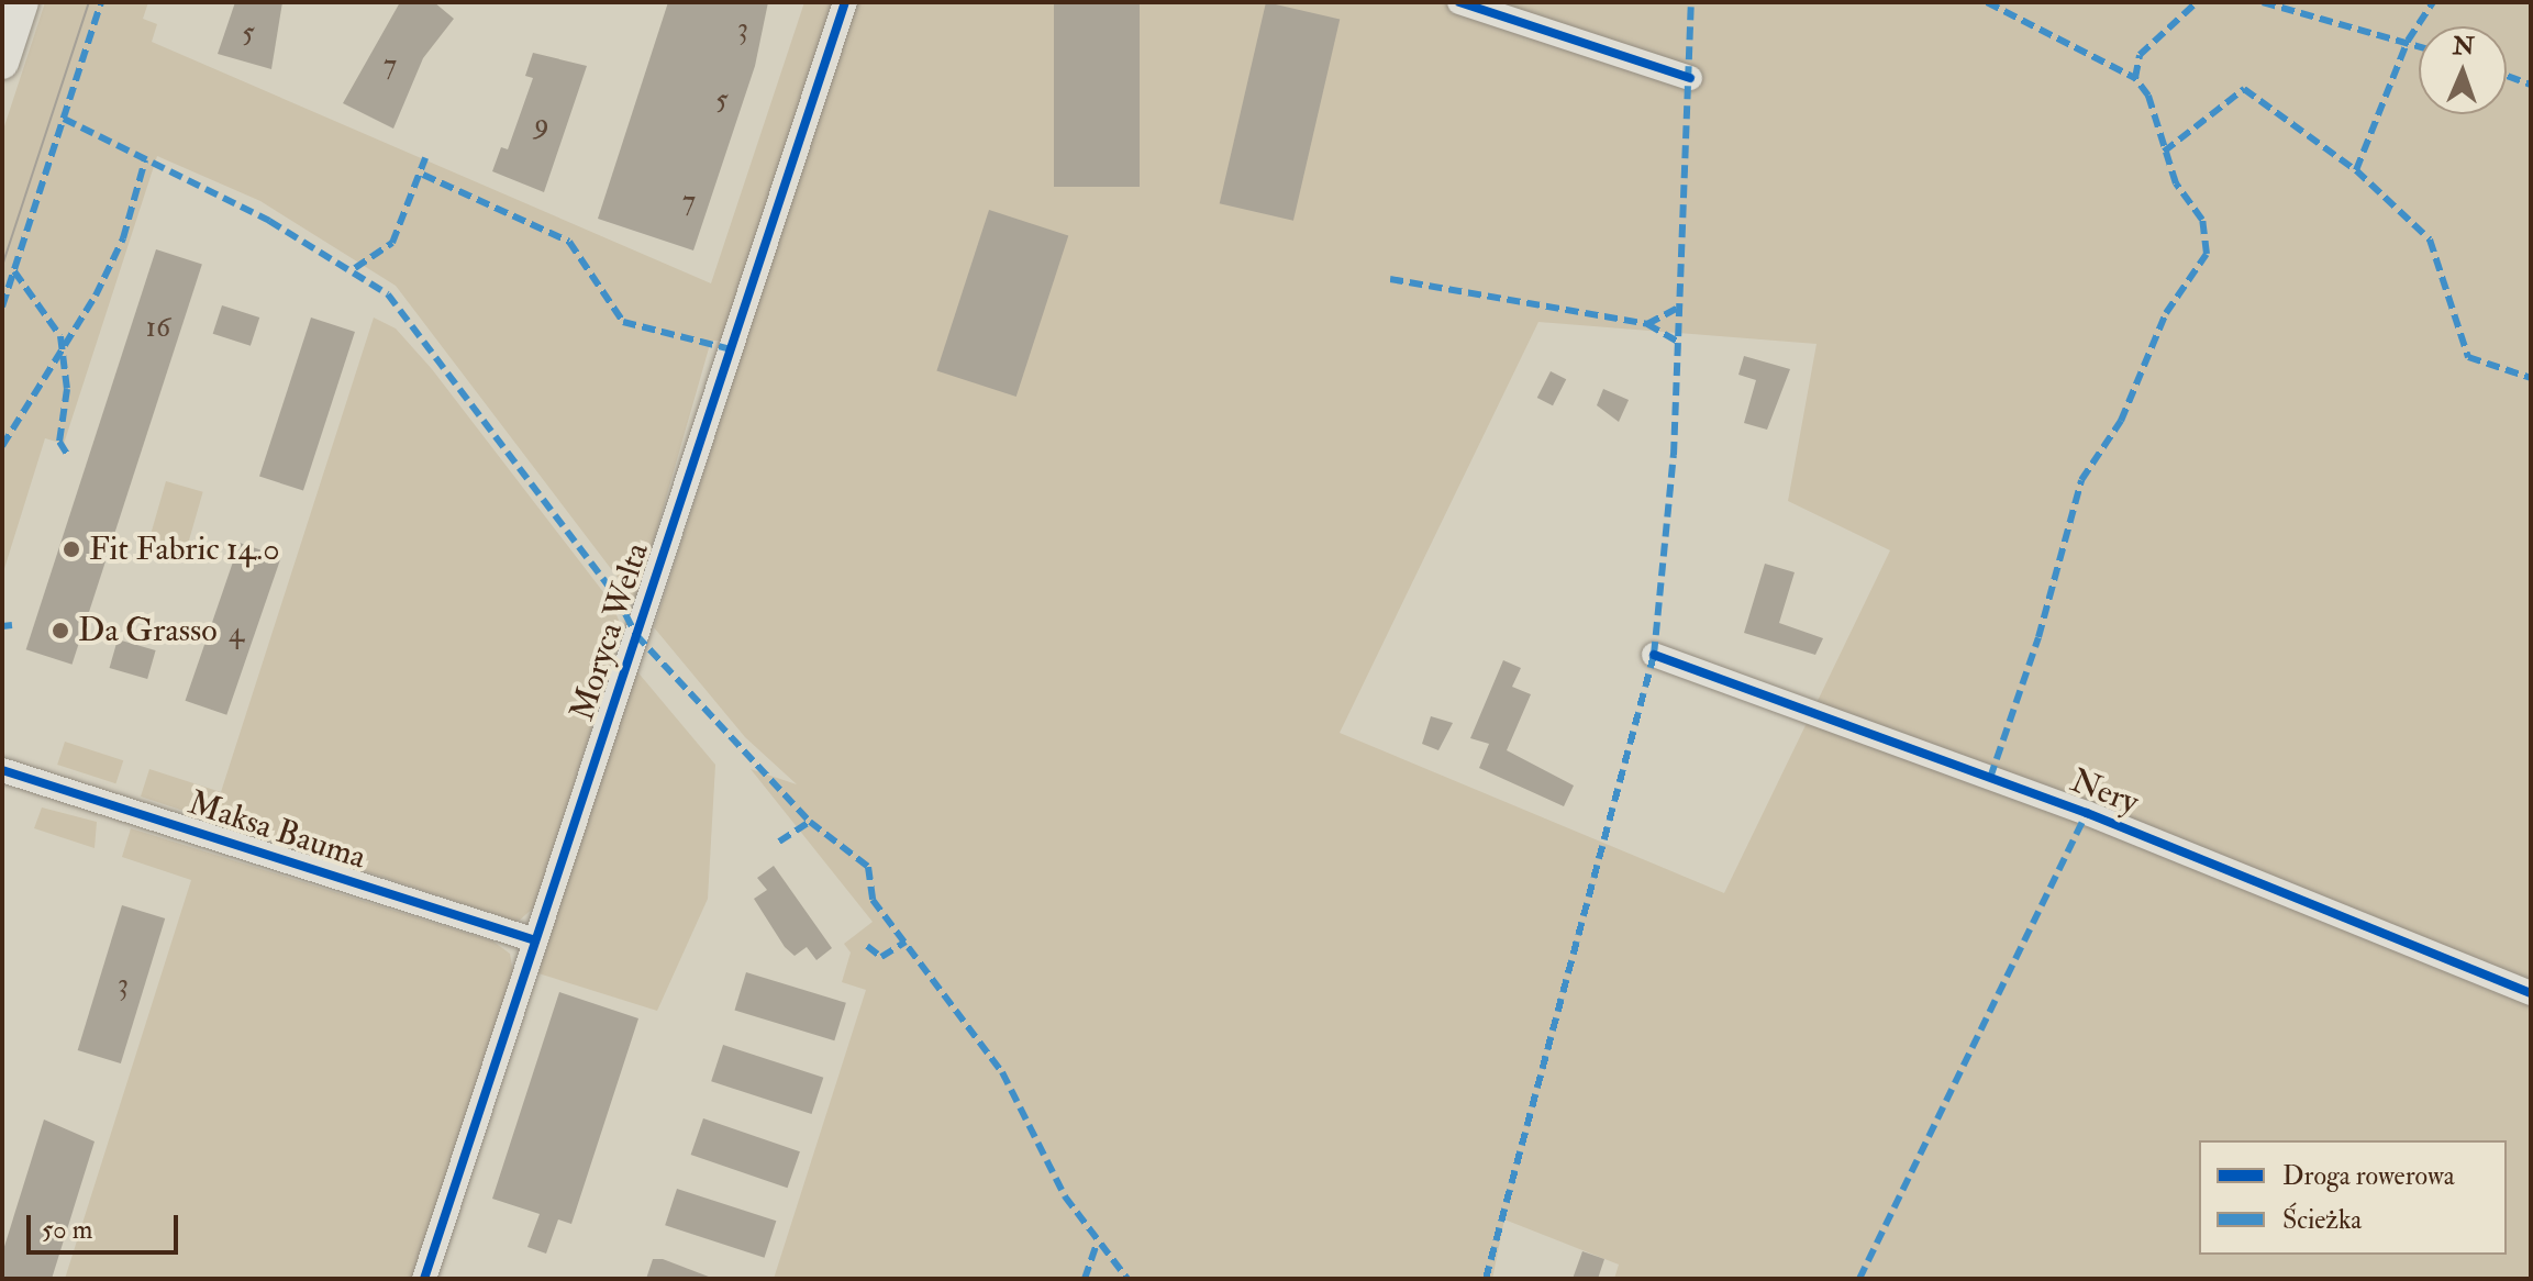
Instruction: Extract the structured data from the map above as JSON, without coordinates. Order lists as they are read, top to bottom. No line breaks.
{"streets":{"street":["Moryca Welta","Nery","Maksa Bauma"]},"crossings":[["Moryca Welta","Maksa Bauma"]],"places":["Fit Fabric 14.0","Da Grasso"],"house_numbers":["3","5","7","5","9","7","16","4","3"],"legend":["Droga rowerowa","Ścieżka"],"scale_bar":"50 m","north":"top"}
